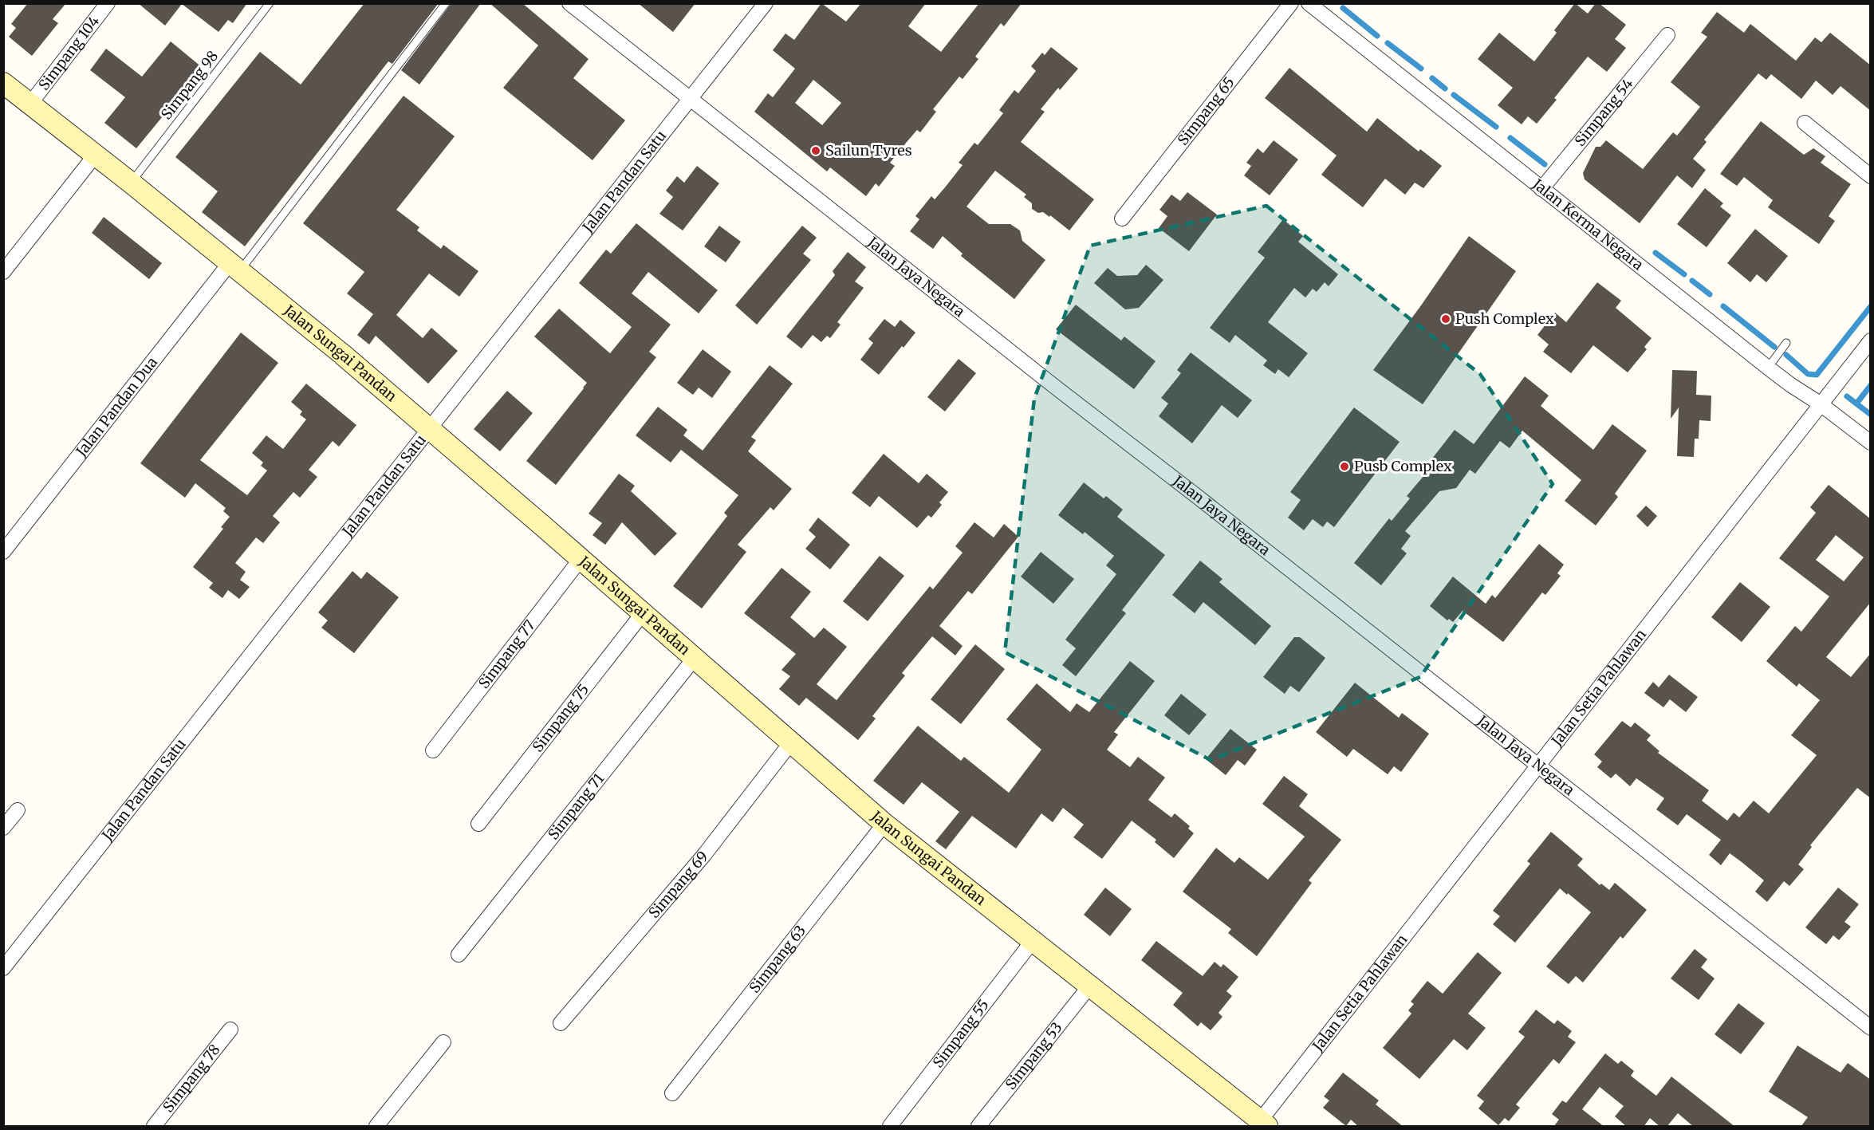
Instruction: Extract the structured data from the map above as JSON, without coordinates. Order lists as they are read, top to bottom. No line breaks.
{"streets":{"street":["Simpang 104","Simpang 65","Simpang 54","Jalan Pandan Satu","Jalan Kerma Negara","Jalan Jaya Negara","Jalan Sungai Pandan","Jalan Pandan Dua","Simpang 77","Jalan Setia Pahlawan","Simpang 75","Simpang 71","Simpang 69","Simpang 63","Simpang 55","Simpang 53","Simpang 78"],"lane":["Simpang 98"]},"crossings":[["Simpang 104","Jalan Sungai Pandan"],["Simpang 98","Jalan Sungai Pandan"],["Simpang 54","Jalan Kerma Negara"],["Jalan Pandan Satu","Jalan Jaya Negara"],["Jalan Pandan Satu","Jalan Sungai Pandan"],["Jalan Kerma Negara","Jalan Setia Pahlawan"],["Jalan Jaya Negara","Jalan Setia Pahlawan"],["Jalan Sungai Pandan","Jalan Pandan Dua"],["Jalan Sungai Pandan","Simpang 77"],["Jalan Sungai Pandan","Jalan Setia Pahlawan"],["Jalan Sungai Pandan","Simpang 75"],["Jalan Sungai Pandan","Simpang 71"],["Jalan Sungai Pandan","Simpang 69"],["Jalan Sungai Pandan","Simpang 63"],["Jalan Sungai Pandan","Simpang 55"],["Jalan Sungai Pandan","Simpang 53"]],"places":["Sailun Tyres","Push Complex","Pusb Complex"]}
